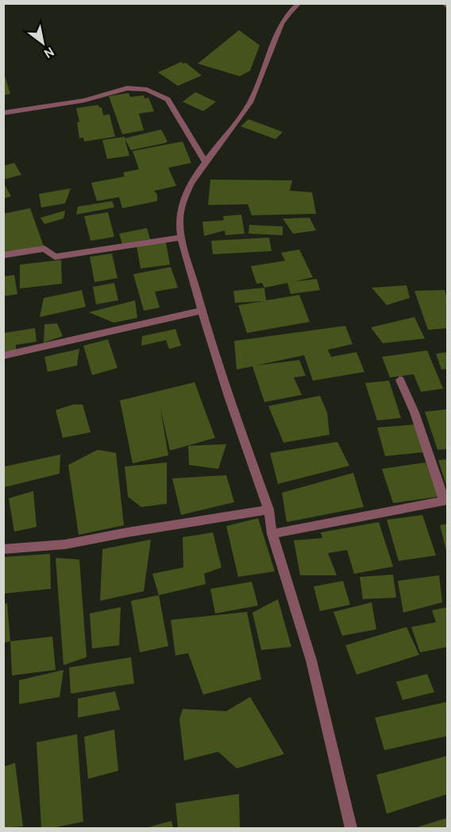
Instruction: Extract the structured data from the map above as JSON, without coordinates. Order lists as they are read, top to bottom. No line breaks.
{"north":"bottom right"}
